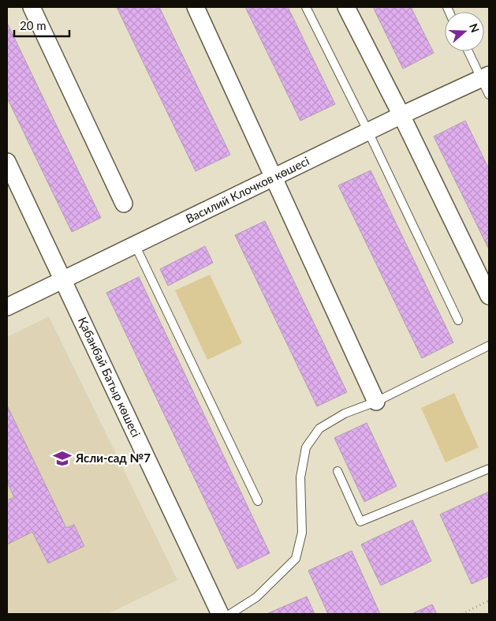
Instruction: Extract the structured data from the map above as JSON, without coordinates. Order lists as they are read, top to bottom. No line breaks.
{"streets":{"street":["Василий Клочков көшесі","Қабанбай Батыр көшесі"]},"crossings":[["Василий Клочков көшесі","Қабанбай Батыр көшесі"]],"places":{"school or university":["Ясли-сад №7"]},"scale_bar":"20 m","north":"right"}
